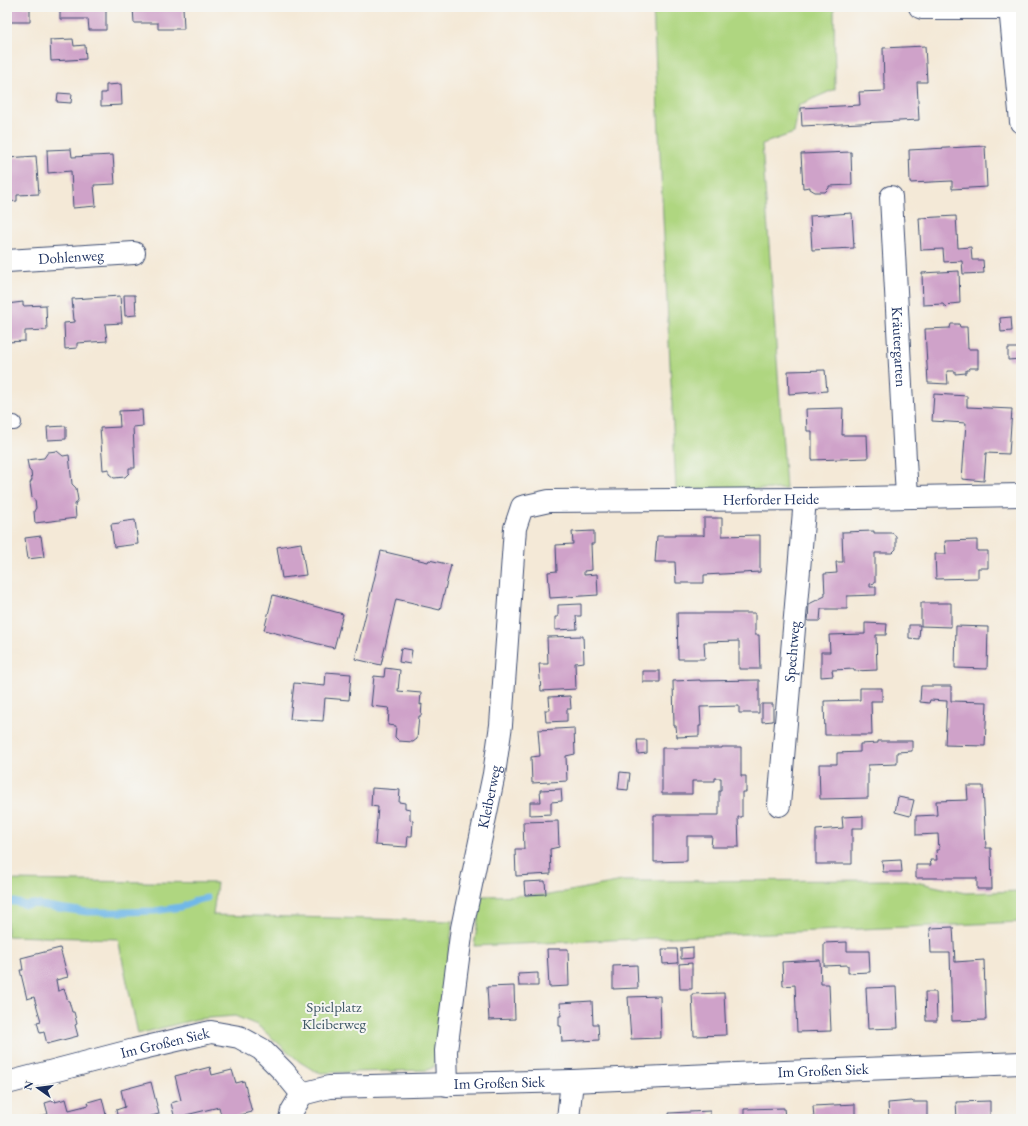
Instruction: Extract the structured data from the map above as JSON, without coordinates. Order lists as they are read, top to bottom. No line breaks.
{"streets":{"street":["Dohlenweg","Kräutergarten","Herforder Heide","Spechtweg","Kleiberweg","Im Großen Siek"]},"crossings":[["Kräutergarten","Herforder Heide"],["Herforder Heide","Spechtweg"],["Herforder Heide","Kleiberweg"],["Kleiberweg","Im Großen Siek"]],"parks":["Spielplatz Kleiberweg"],"north":"left"}
